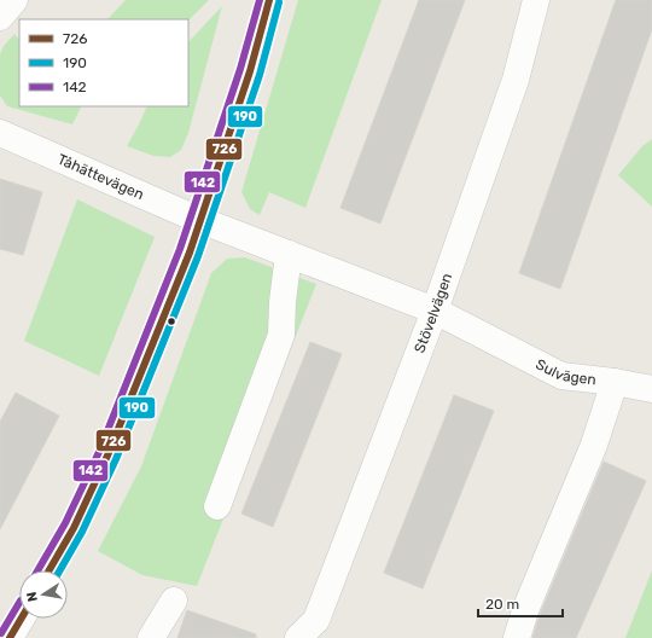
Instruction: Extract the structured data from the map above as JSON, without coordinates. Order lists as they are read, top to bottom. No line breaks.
{"streets":{"street":["Tåhättevägen","Stövelvägen","Sulvägen"]},"crossings":[["Tåhättevägen","Sulvägen"],["Stövelvägen","Sulvägen"]],"lines":["transit line 726","transit line 142","transit line 190"],"legend":["726","190","142"],"scale_bar":"20 m","north":"left"}
